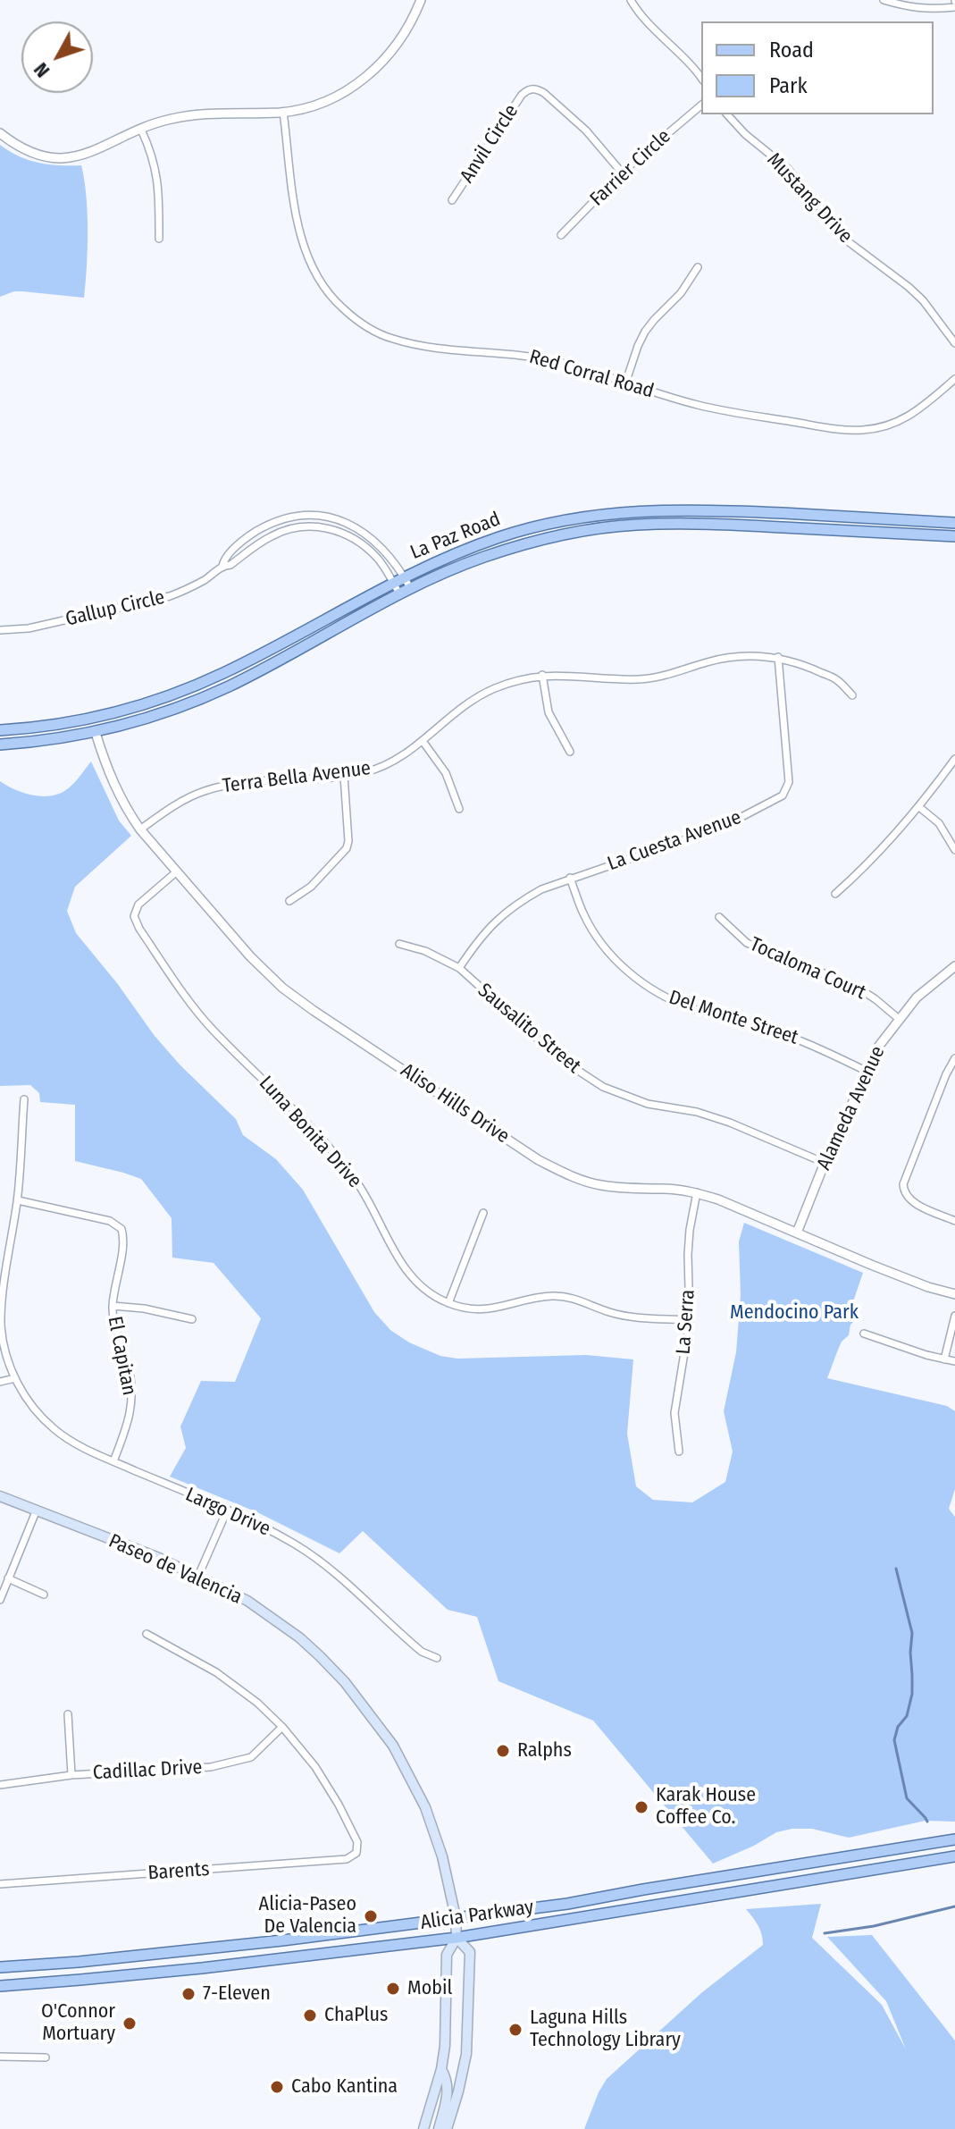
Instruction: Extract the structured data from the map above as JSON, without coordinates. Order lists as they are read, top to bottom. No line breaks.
{"streets":{"main road":["La Paz Road","Paseo de Valencia","Alicia Parkway"],"street":["Anvil Circle","Farrier Circle","Mustang Drive","Red Corral Road","Gallup Circle","Terra Bella Avenue","La Cuesta Avenue","Tocaloma Court","Del Monte Street","Sausalito Street","Aliso Hills Drive","Alameda Avenue","Luna Bonita Drive","La Serra","El Capitan","Largo Drive","Cadillac Drive","Barents"]},"crossings":[["Anvil Circle","Farrier Circle"],["La Paz Road","Gallup Circle"],["La Paz Road","Aliso Hills Drive"],["Terra Bella Avenue","La Cuesta Avenue"],["Terra Bella Avenue","Aliso Hills Drive"],["La Cuesta Avenue","Del Monte Street"],["La Cuesta Avenue","Sausalito Street"],["Tocaloma Court","Alameda Avenue"],["Del Monte Street","Alameda Avenue"],["Sausalito Street","Alameda Avenue"],["Aliso Hills Drive","Alameda Avenue"],["Aliso Hills Drive","Luna Bonita Drive"],["Aliso Hills Drive","La Serra"],["Luna Bonita Drive","La Serra"],["El Capitan","Largo Drive"],["Paseo de Valencia","Alicia Parkway"],["Cadillac Drive","Barents"]],"parks":["Mendocino Park"],"places":["Ralphs","Karak House Coffee Co.","Alicia-Paseo De Valencia","Mobil","7-Eleven","ChaPlus","O'Connor Mortuary","Laguna Hills Technology Library","Cabo Kantina"],"legend":["Road","Park"],"north":"bottom left"}
